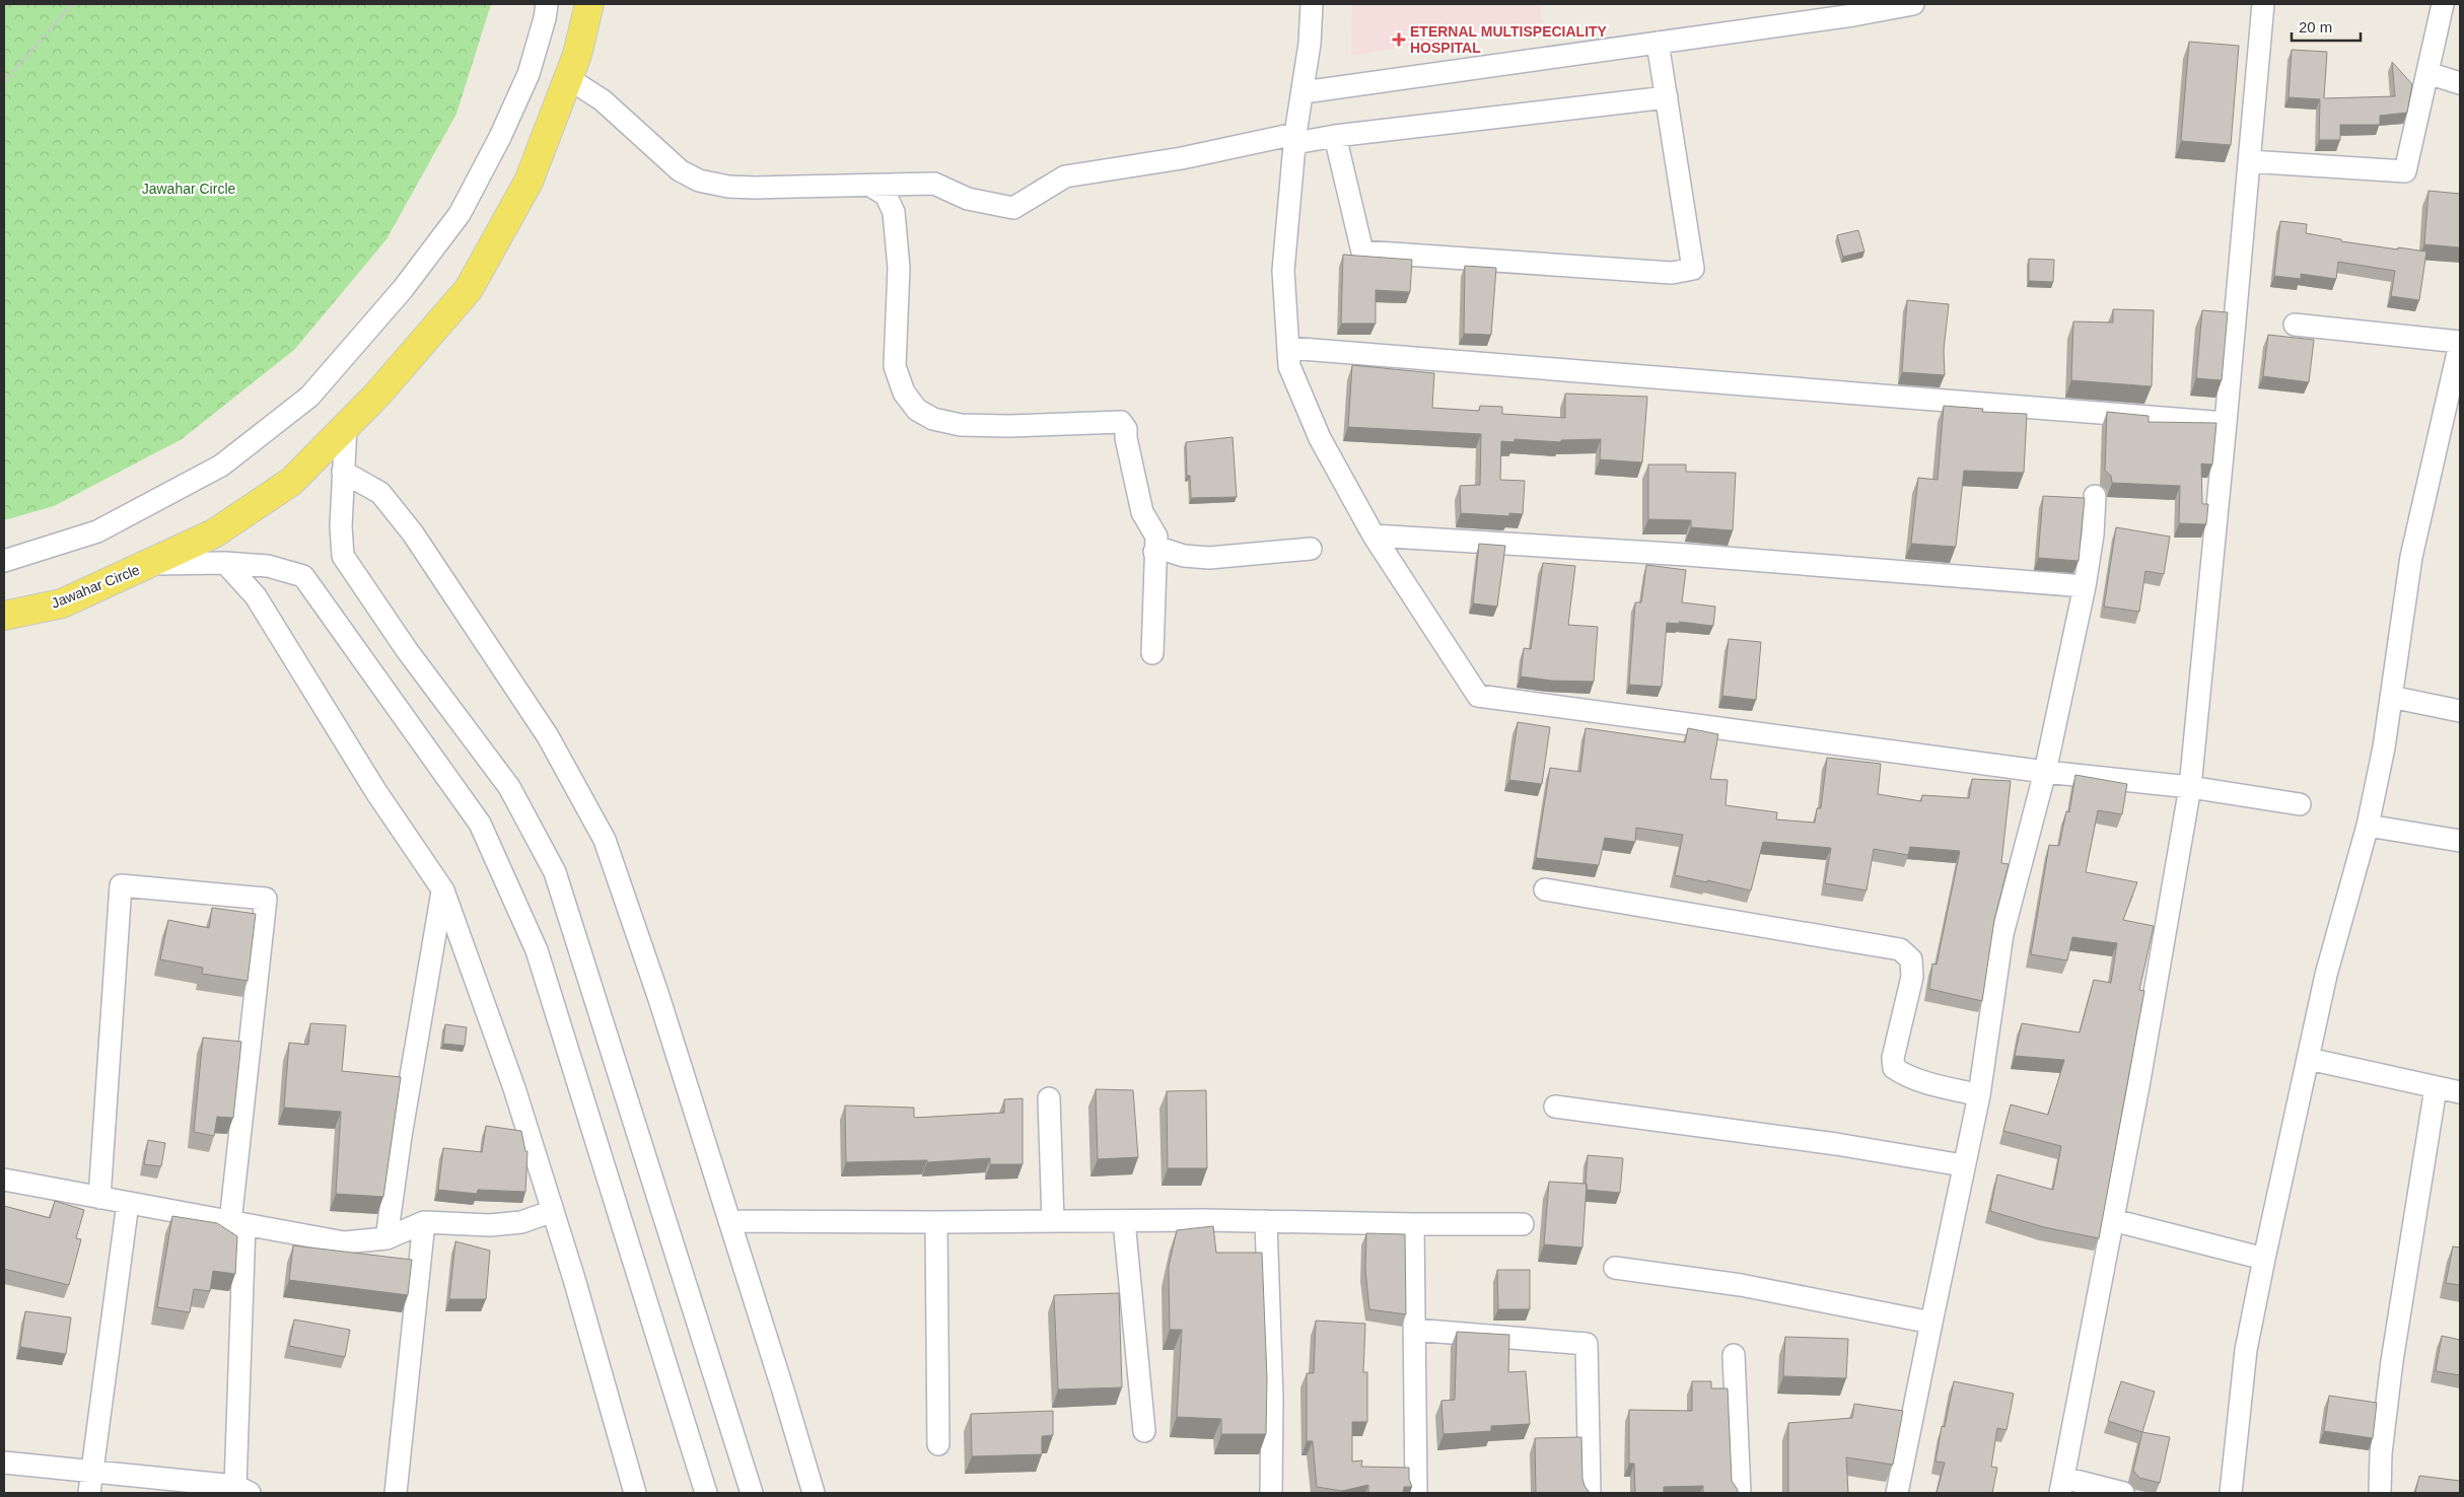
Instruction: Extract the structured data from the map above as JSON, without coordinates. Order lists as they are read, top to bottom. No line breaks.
{"streets":{"main road":["Jawahar Circle"]},"parks":["Jawahar Circle"],"places":{"health":["ETERNAL MULTISPECIALITY HOSPITAL"]},"scale_bar":"20 m"}
